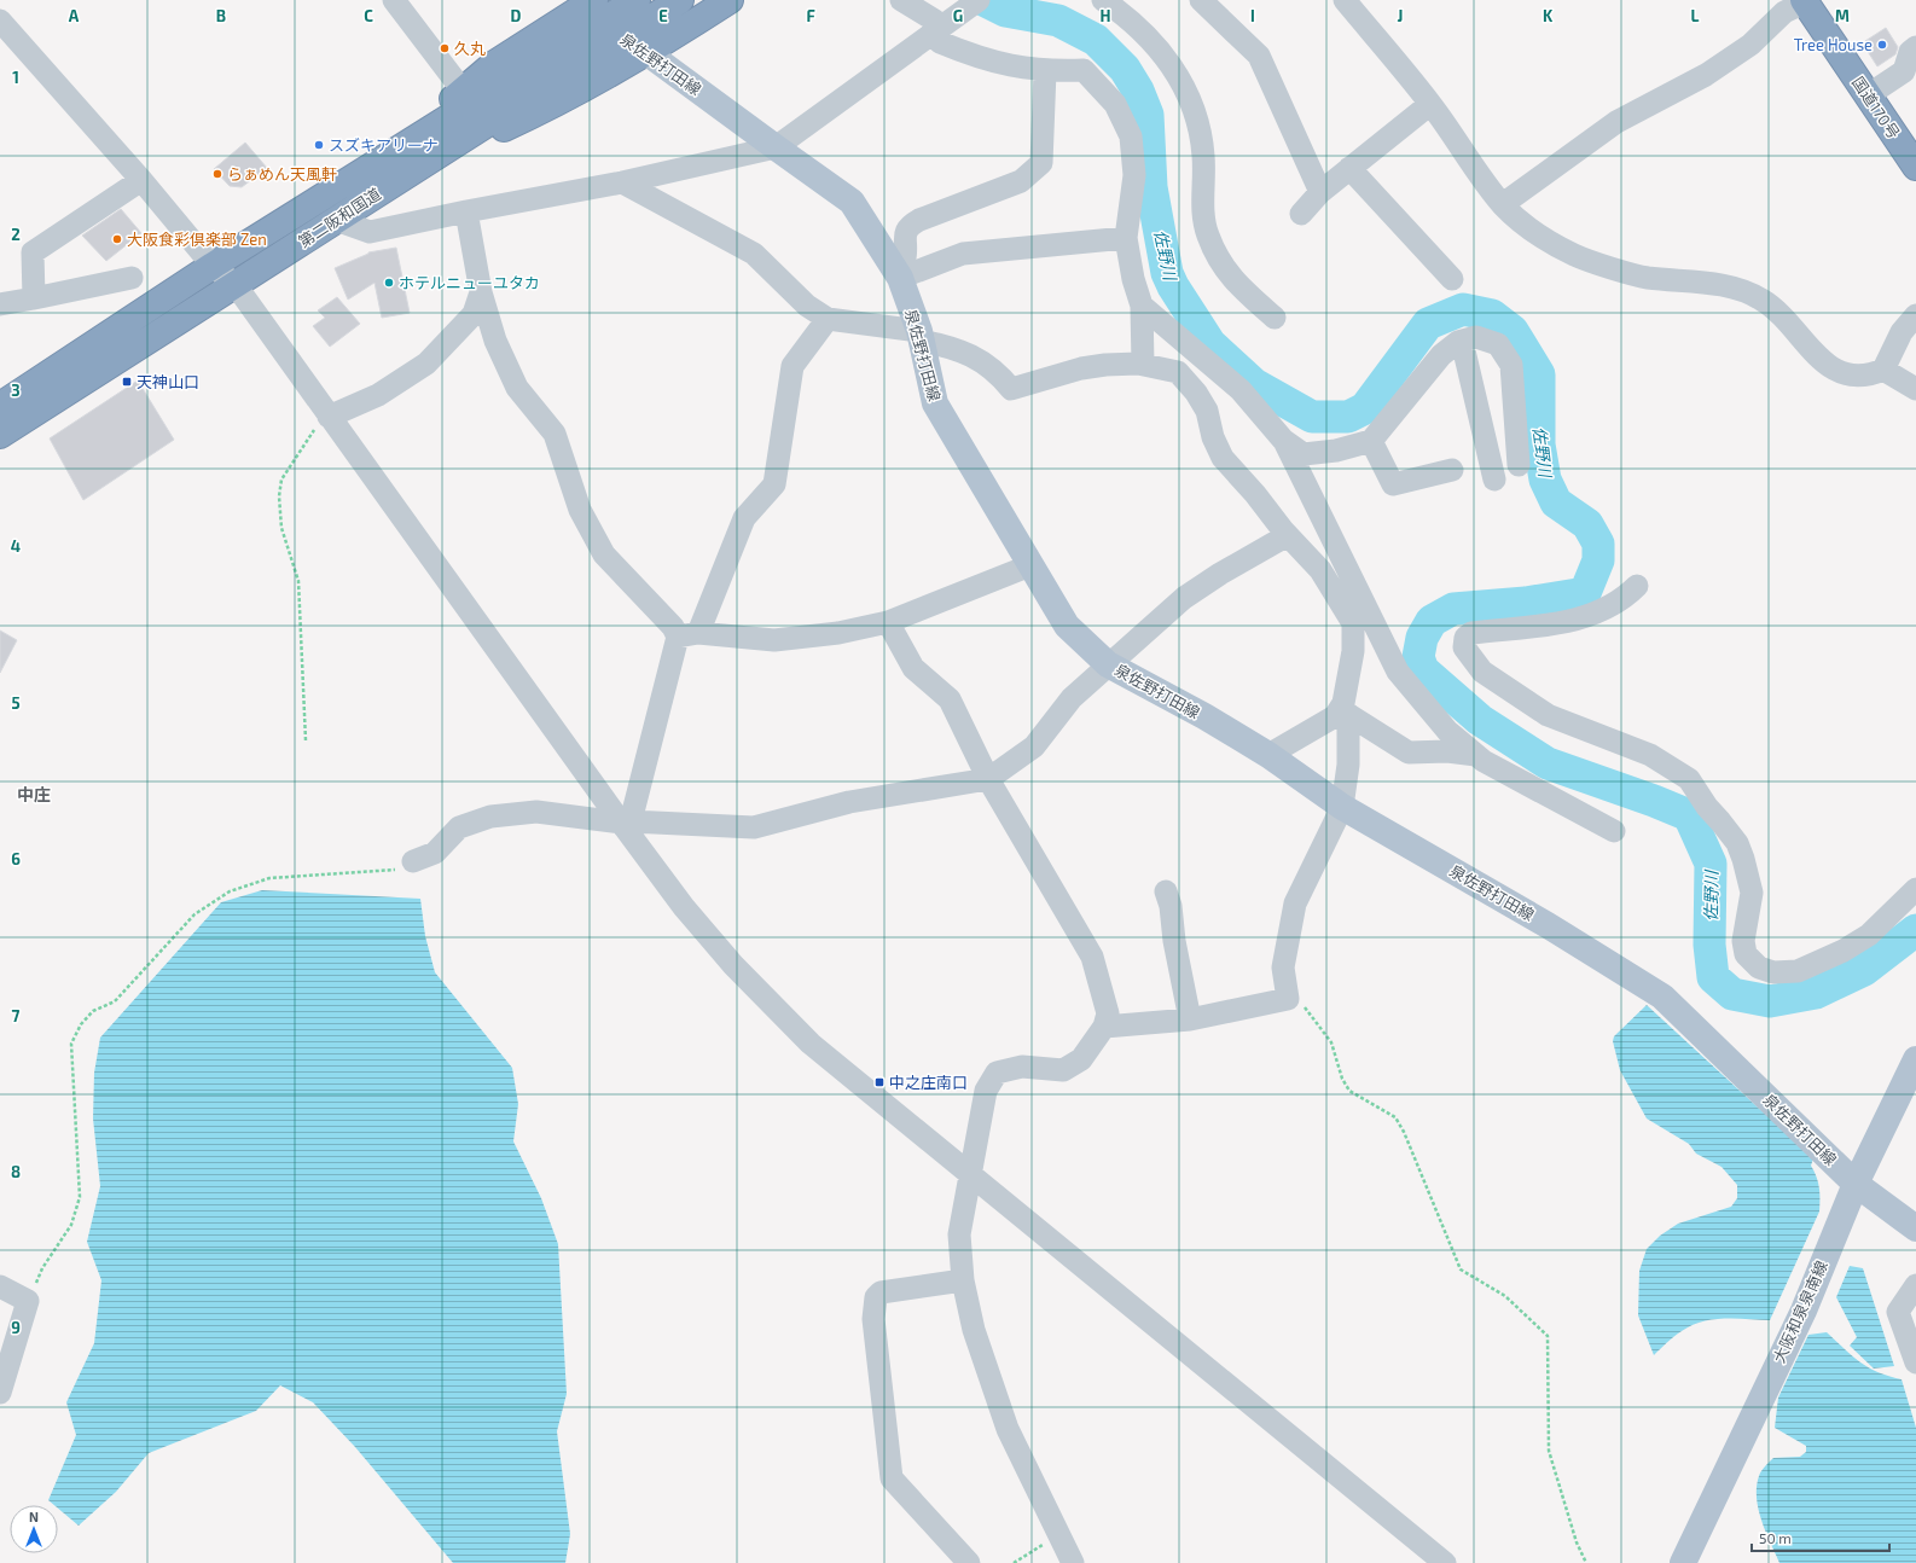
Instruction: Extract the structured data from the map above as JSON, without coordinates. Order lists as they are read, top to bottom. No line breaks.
{"streets":{"highway":["国道170号","第二阪和国道"],"main road":["泉佐野打田線","大阪和泉泉南線"]},"crossings":[["泉佐野打田線","第二阪和国道"],["泉佐野打田線","大阪和泉泉南線"]],"districts":["中庄"],"water":["佐野川"],"places":{"other":["Tree House","久丸","スズキアリーナ","らぁめん天風軒","大阪食彩倶楽部 Zen","ホテルニューユタカ"],"transit":["天神山口","中之庄南口"]},"scale_bar":"50 m","north":"top","grid":{"columns":["A","B","C","D","E","F","G","H","I","J","K","L","M"],"rows":["1","2","3","4","5","6","7","8","9"]}}
